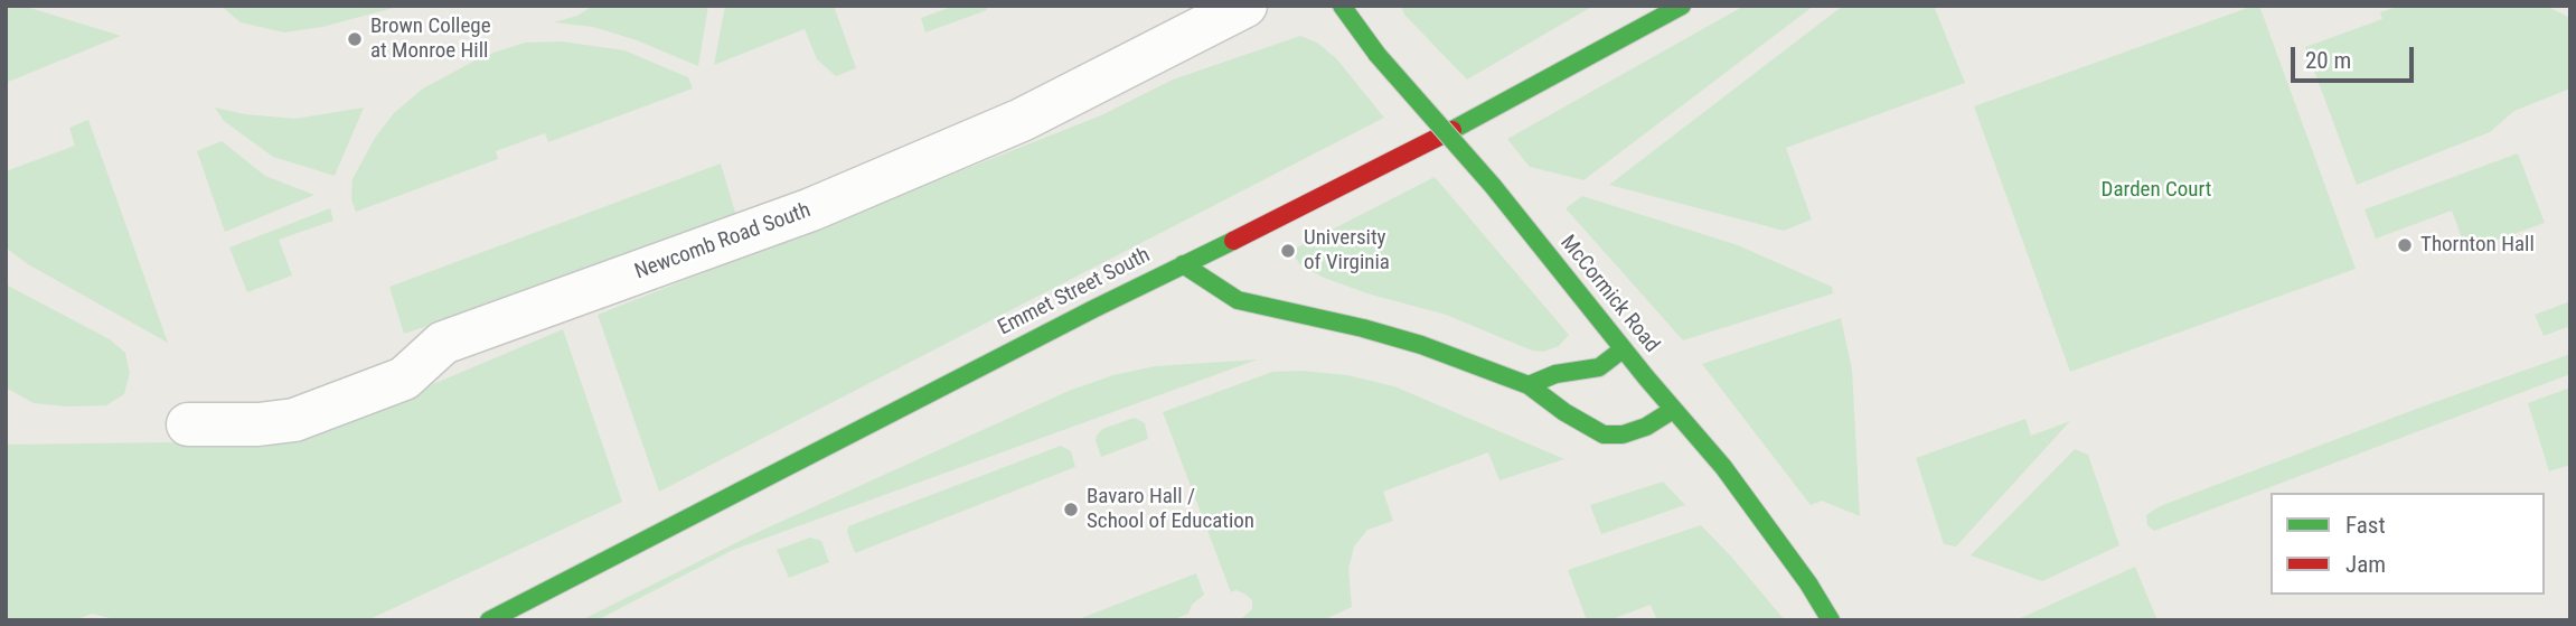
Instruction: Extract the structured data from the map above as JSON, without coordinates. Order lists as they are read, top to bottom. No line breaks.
{"streets":{"main road":["Emmet Street South","McCormick Road"],"street":["Newcomb Road South"]},"parks":["Darden Court"],"places":["Brown College at Monroe Hill","Thornton Hall","University of Virginia","Bavaro Hall / School of Education"],"legend":["Fast","Jam"],"scale_bar":"20 m"}
